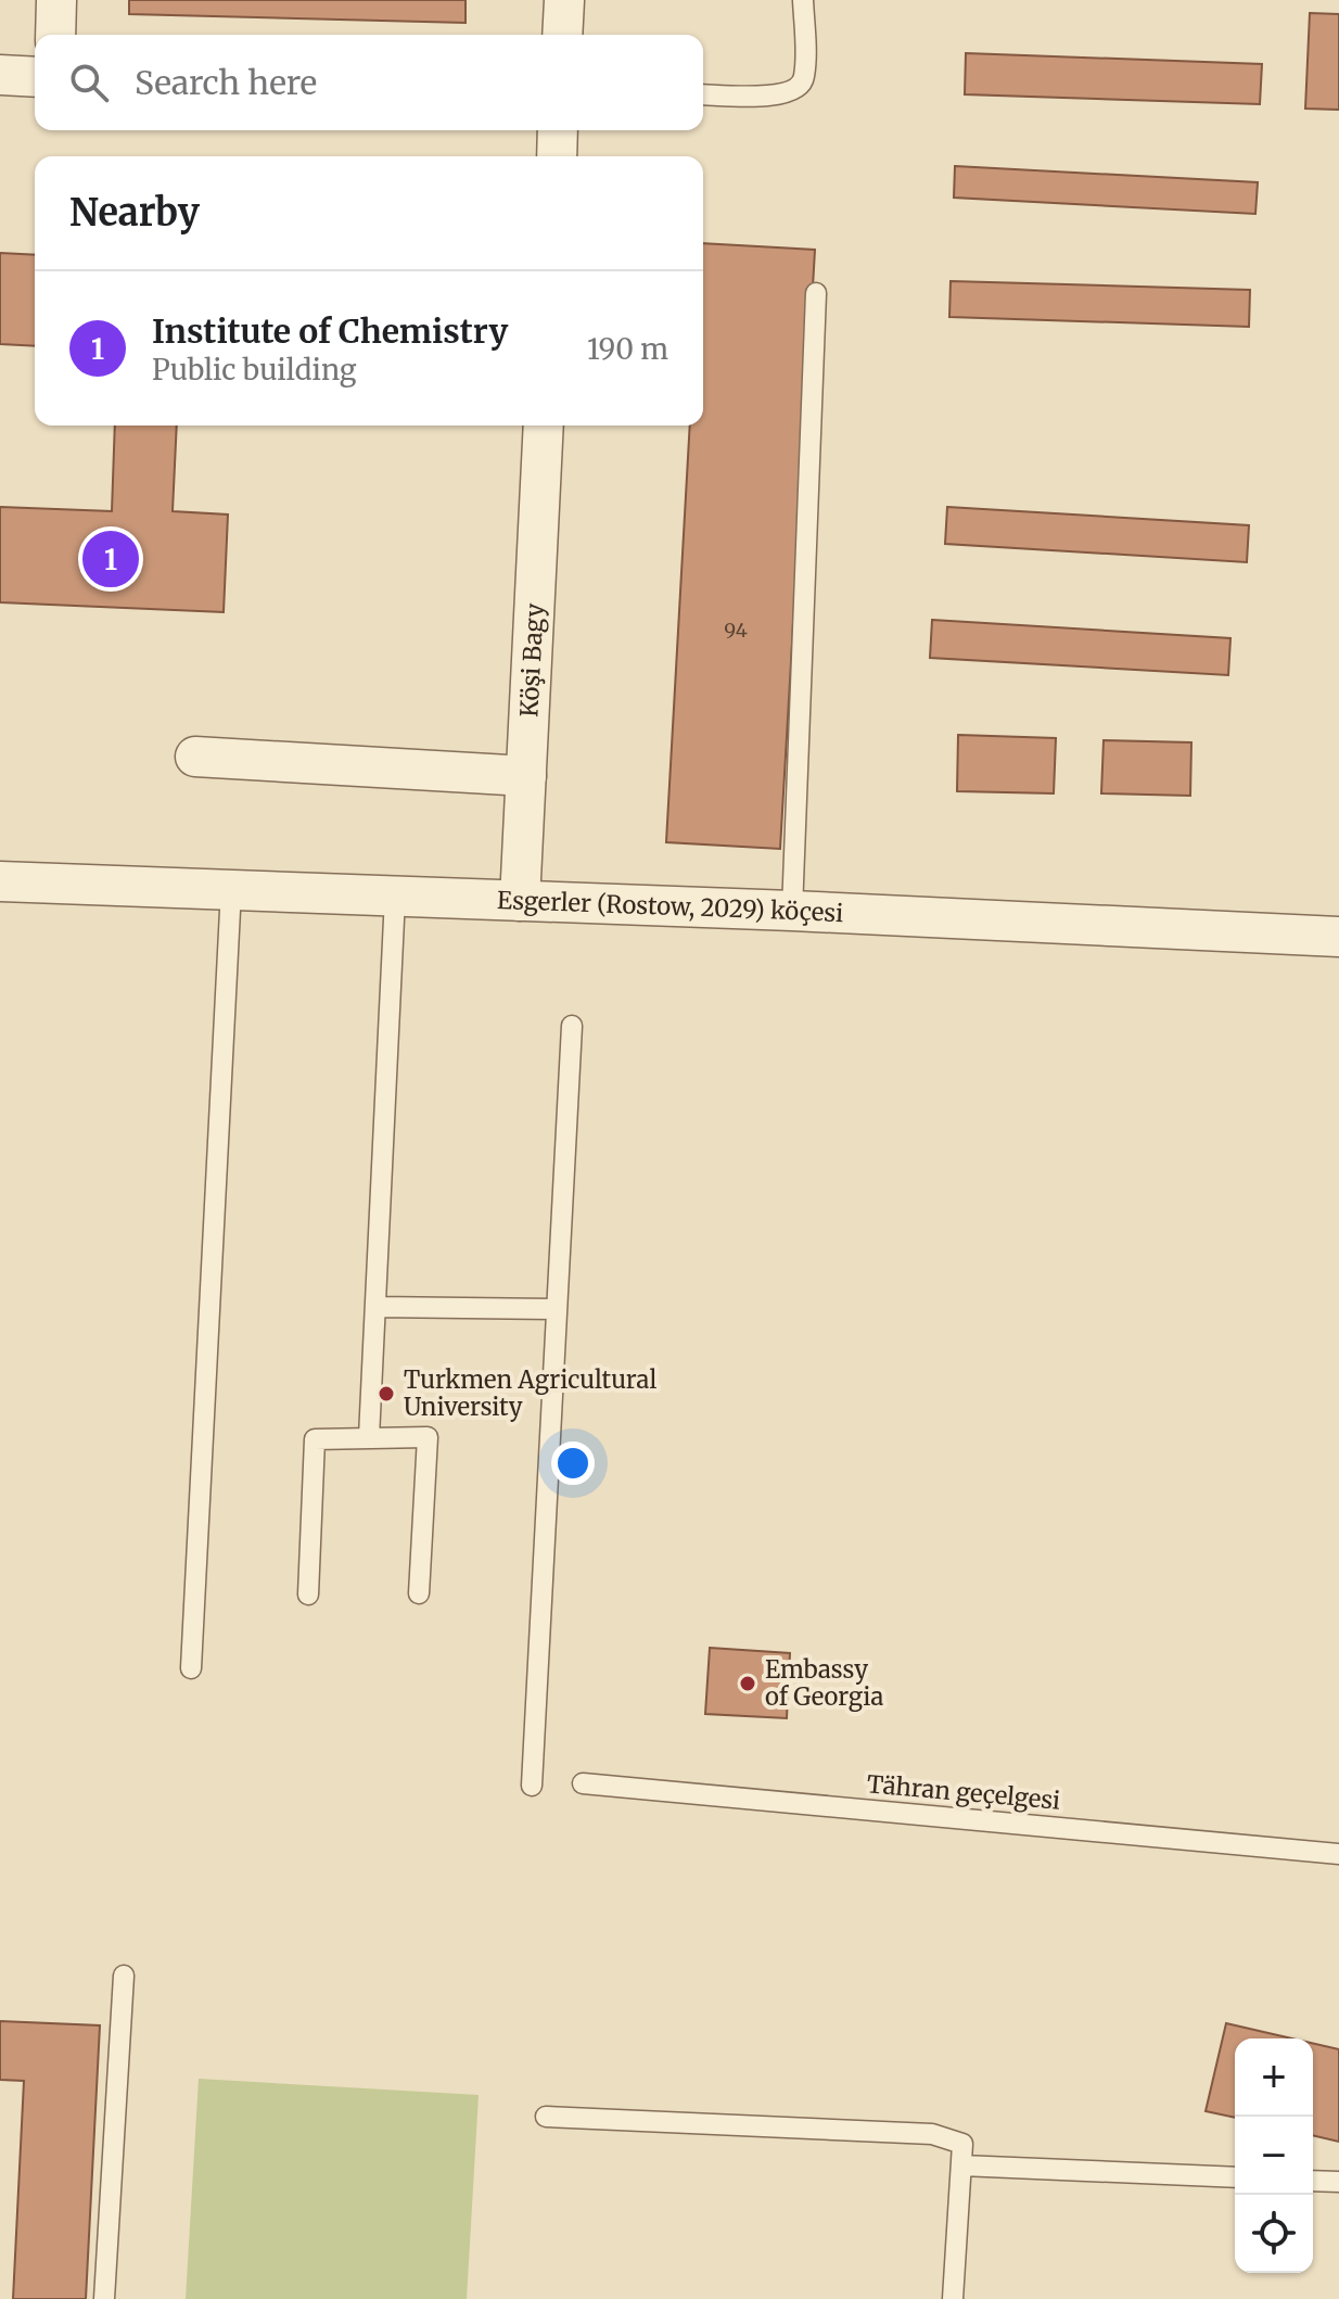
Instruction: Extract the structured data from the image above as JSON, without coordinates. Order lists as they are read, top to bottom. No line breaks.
{"streets":{"street":["Köşi Bagy","Esgerler (Rostow, 2029) köçesi"],"lane":["Tähran geçelgesi"]},"crossings":[["Köşi Bagy","Esgerler (Rostow, 2029) köçesi"]],"places":["Turkmen Agricultural University","Embassy of Georgia"],"house_numbers":["94"],"page":{"search":"Search here","heading":"Nearby","list":[{"mark":"1","name":"Institute of Chemistry","note":"Public building","value":"190 m"}],"pins":"1","map_buttons":["+","−"]}}
